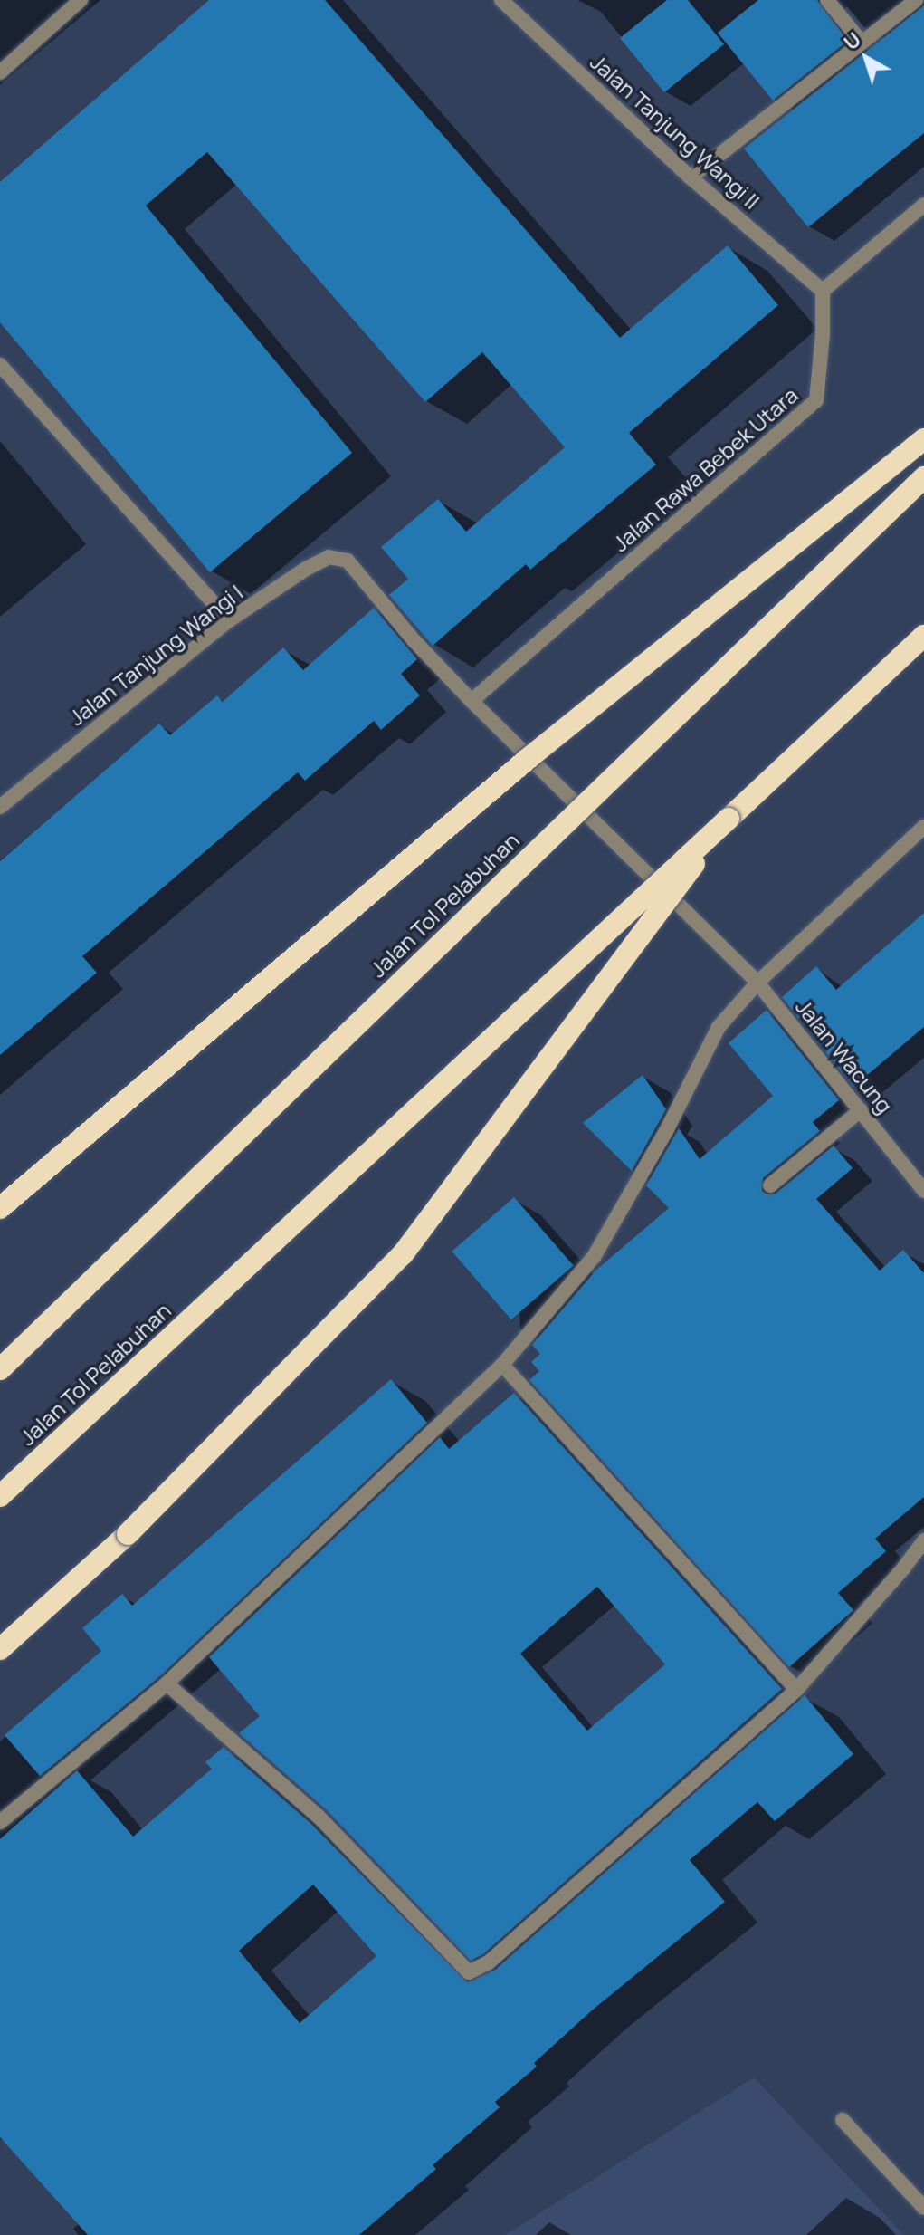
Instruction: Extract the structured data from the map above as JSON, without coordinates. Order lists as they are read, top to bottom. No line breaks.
{"streets":{"highway":["Jalan Tol Pelabuhan"],"street":["Jalan Tanjung Wangi II","Jalan Rawa Bebek Utara","Jalan Tanjung Wangi I","Jalan Wacung"]},"crossings":[["Jalan Tanjung Wangi II","Jalan Rawa Bebek Utara"],["Jalan Rawa Bebek Utara","Jalan Wacung"],["Jalan Tanjung Wangi I","Jalan Wacung"]],"north":"top left"}
